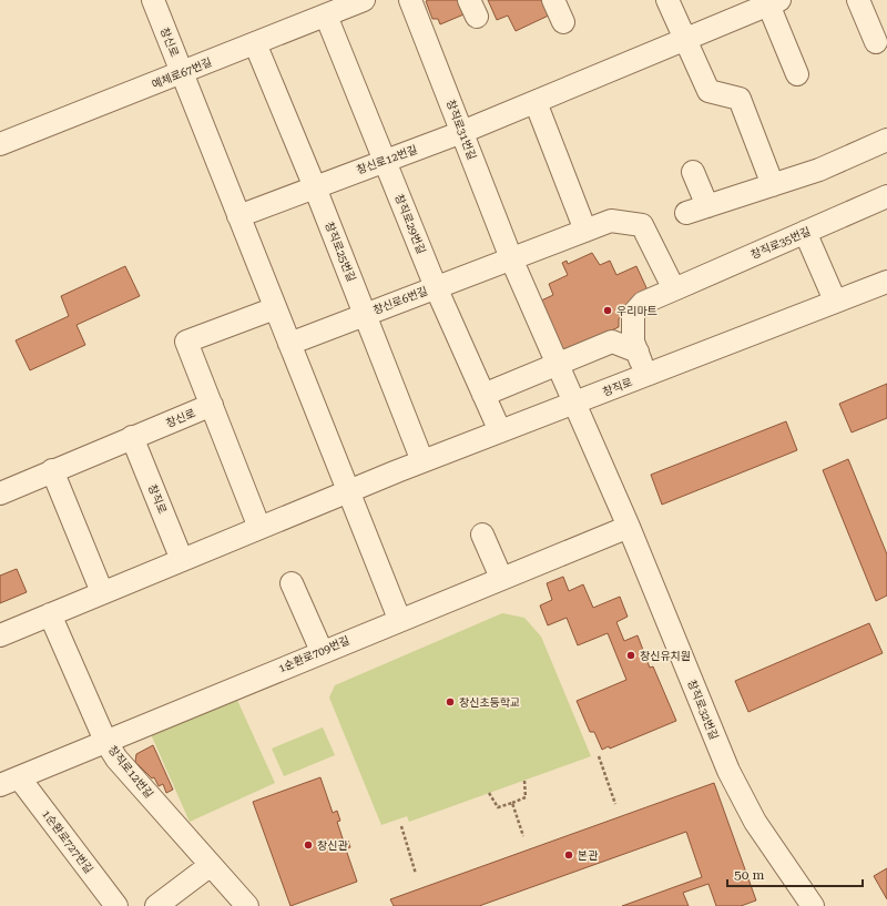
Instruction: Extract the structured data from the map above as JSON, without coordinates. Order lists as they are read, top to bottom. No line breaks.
{"streets":{"street":["창신로","예체로67번길","창직로31번길","창신로12번길","창직로29번길","창직로35번길","창직로25번길","창신로6번길","창직로","1순환로709번길","창직로32번길","창직로12번길","1순환로727번길"]},"crossings":[["창신로","예체로67번길"],["창신로","창신로12번길"],["창신로","창신로6번길"],["창신로","창직로"],["예체로67번길","창직로29번길"],["예체로67번길","창직로25번길"],["창직로31번길","창신로12번길"],["창직로31번길","창신로6번길"],["창직로31번길","창직로"],["창직로31번길","창직로32번길"],["창신로12번길","창직로29번길"],["창신로12번길","창직로25번길"],["창직로29번길","창신로6번길"],["창직로29번길","창직로"],["창직로35번길","창직로"],["창직로25번길","창신로6번길"],["창직로25번길","창직로"],["창직로","창직로32번길"],["창직로","창직로12번길"],["1순환로709번길","창직로32번길"],["1순환로709번길","창직로12번길"],["1순환로709번길","1순환로727번길"]],"places":["우리마트","창신유치원","창신초등학교","창신관","본관"],"scale_bar":"50 m"}
